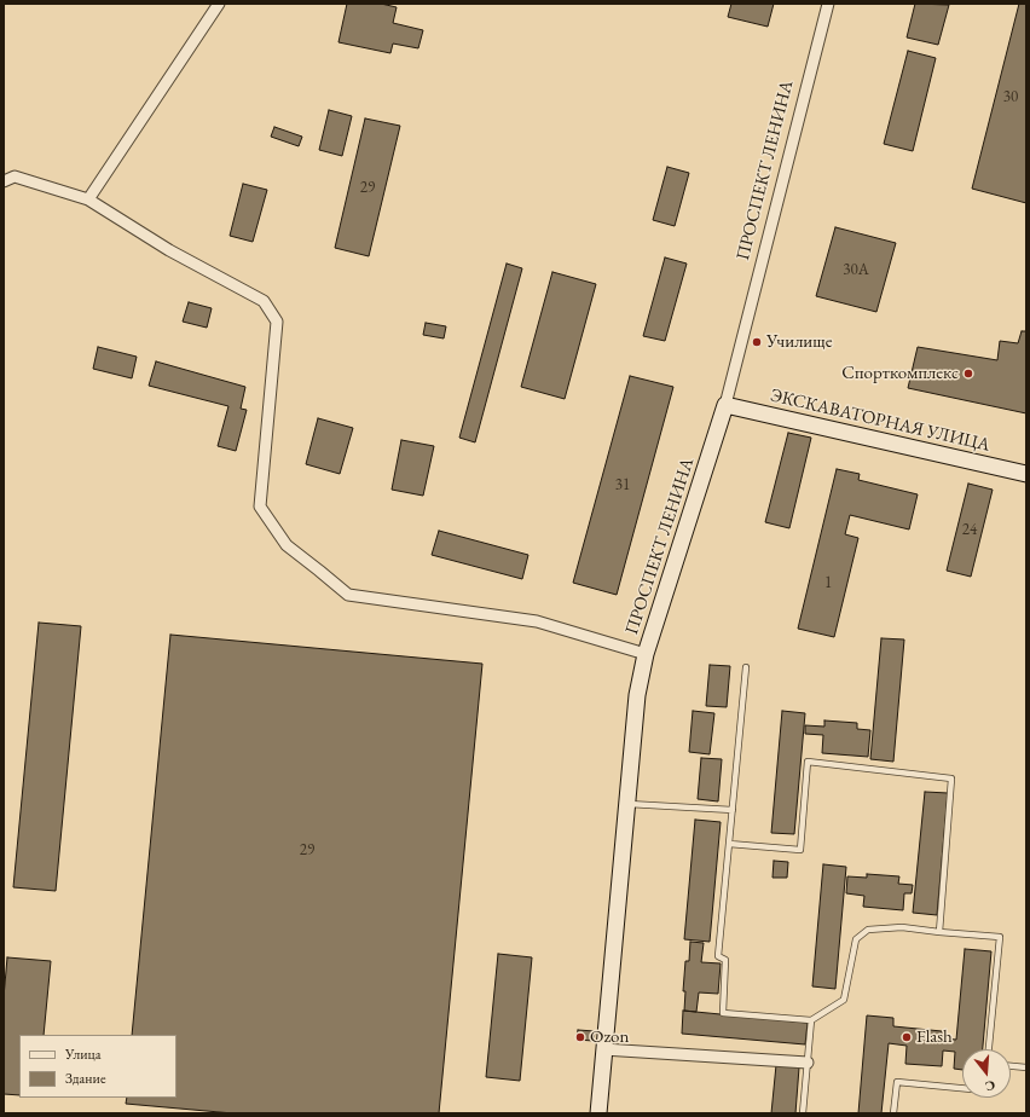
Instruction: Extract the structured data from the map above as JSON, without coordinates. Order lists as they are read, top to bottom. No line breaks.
{"streets":{"street":["ПРОСПЕКТ ЛЕНИНА","ЭКСКАВАТОРНАЯ УЛИЦА"]},"crossings":[["ПРОСПЕКТ ЛЕНИНА","ЭКСКАВАТОРНАЯ УЛИЦА"]],"places":["Училище","Спорткомплекс","Ozon","Flash"],"house_numbers":["30","29","30А","31","24","1","29"],"legend":["Улица","Здание"],"north":"bottom"}
